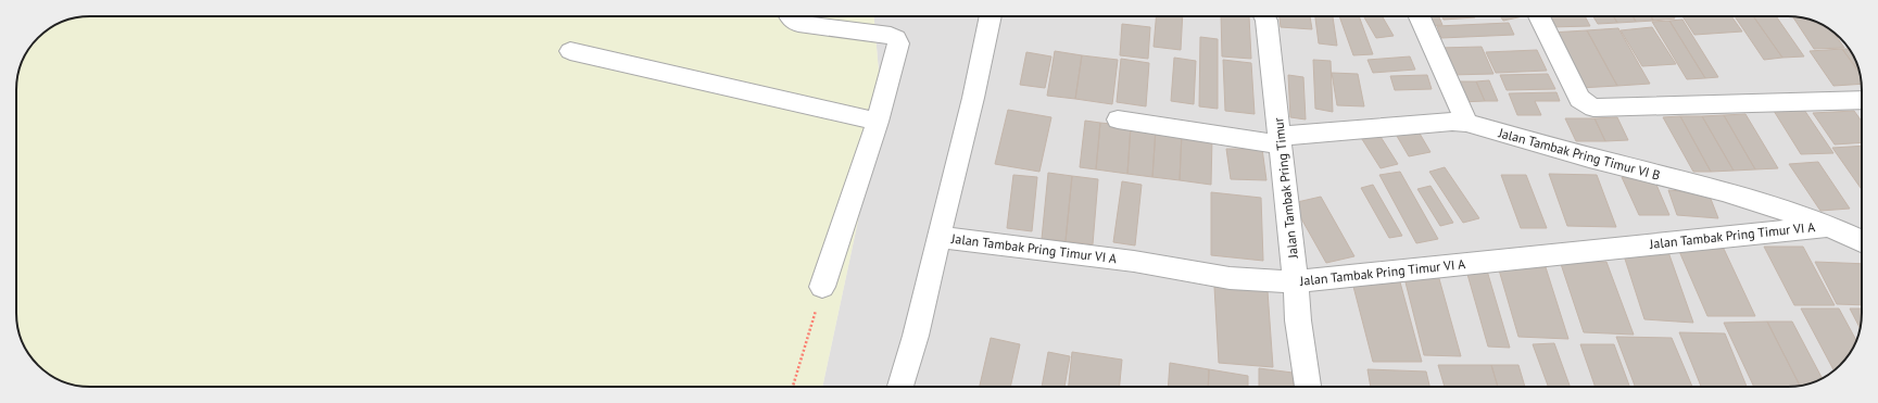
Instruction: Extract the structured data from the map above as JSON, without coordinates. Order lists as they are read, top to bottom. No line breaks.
{"streets":{"street":["Jalan Tambak Pring Timur VI B","Jalan Tambak Pring Timur","Jalan Tambak Pring Timur VI A"]},"crossings":[["Jalan Tambak Pring Timur VI B","Jalan Tambak Pring Timur"],["Jalan Tambak Pring Timur VI B","Jalan Tambak Pring Timur VI A"],["Jalan Tambak Pring Timur","Jalan Tambak Pring Timur VI A"]]}
